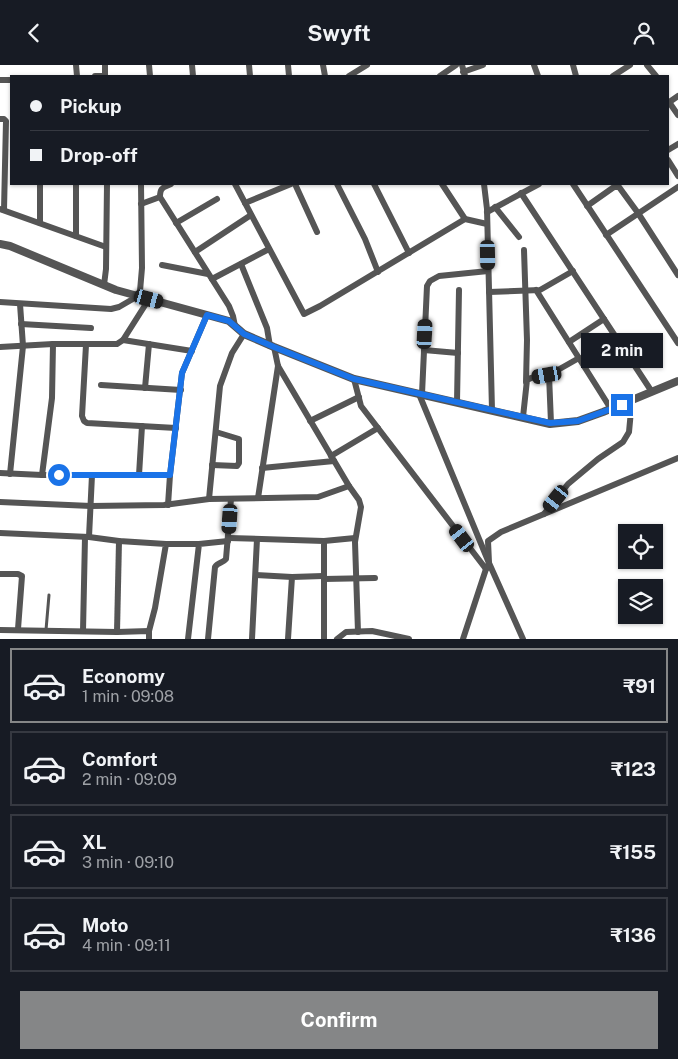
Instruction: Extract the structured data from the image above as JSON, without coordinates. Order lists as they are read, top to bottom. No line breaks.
{"page":{"header":"Swyft","banner":["Pickup","Drop-off"],"bubble":"2 min","list":[{"name":"Economy","note":"1 min · 09:08","value":"₹91"},{"name":"Comfort","note":"2 min · 09:09","value":"₹123"},{"name":"XL","note":"3 min · 09:10","value":"₹155"},{"name":"Moto","note":"4 min · 09:11","value":"₹136"}],"buttons":"Confirm"}}
